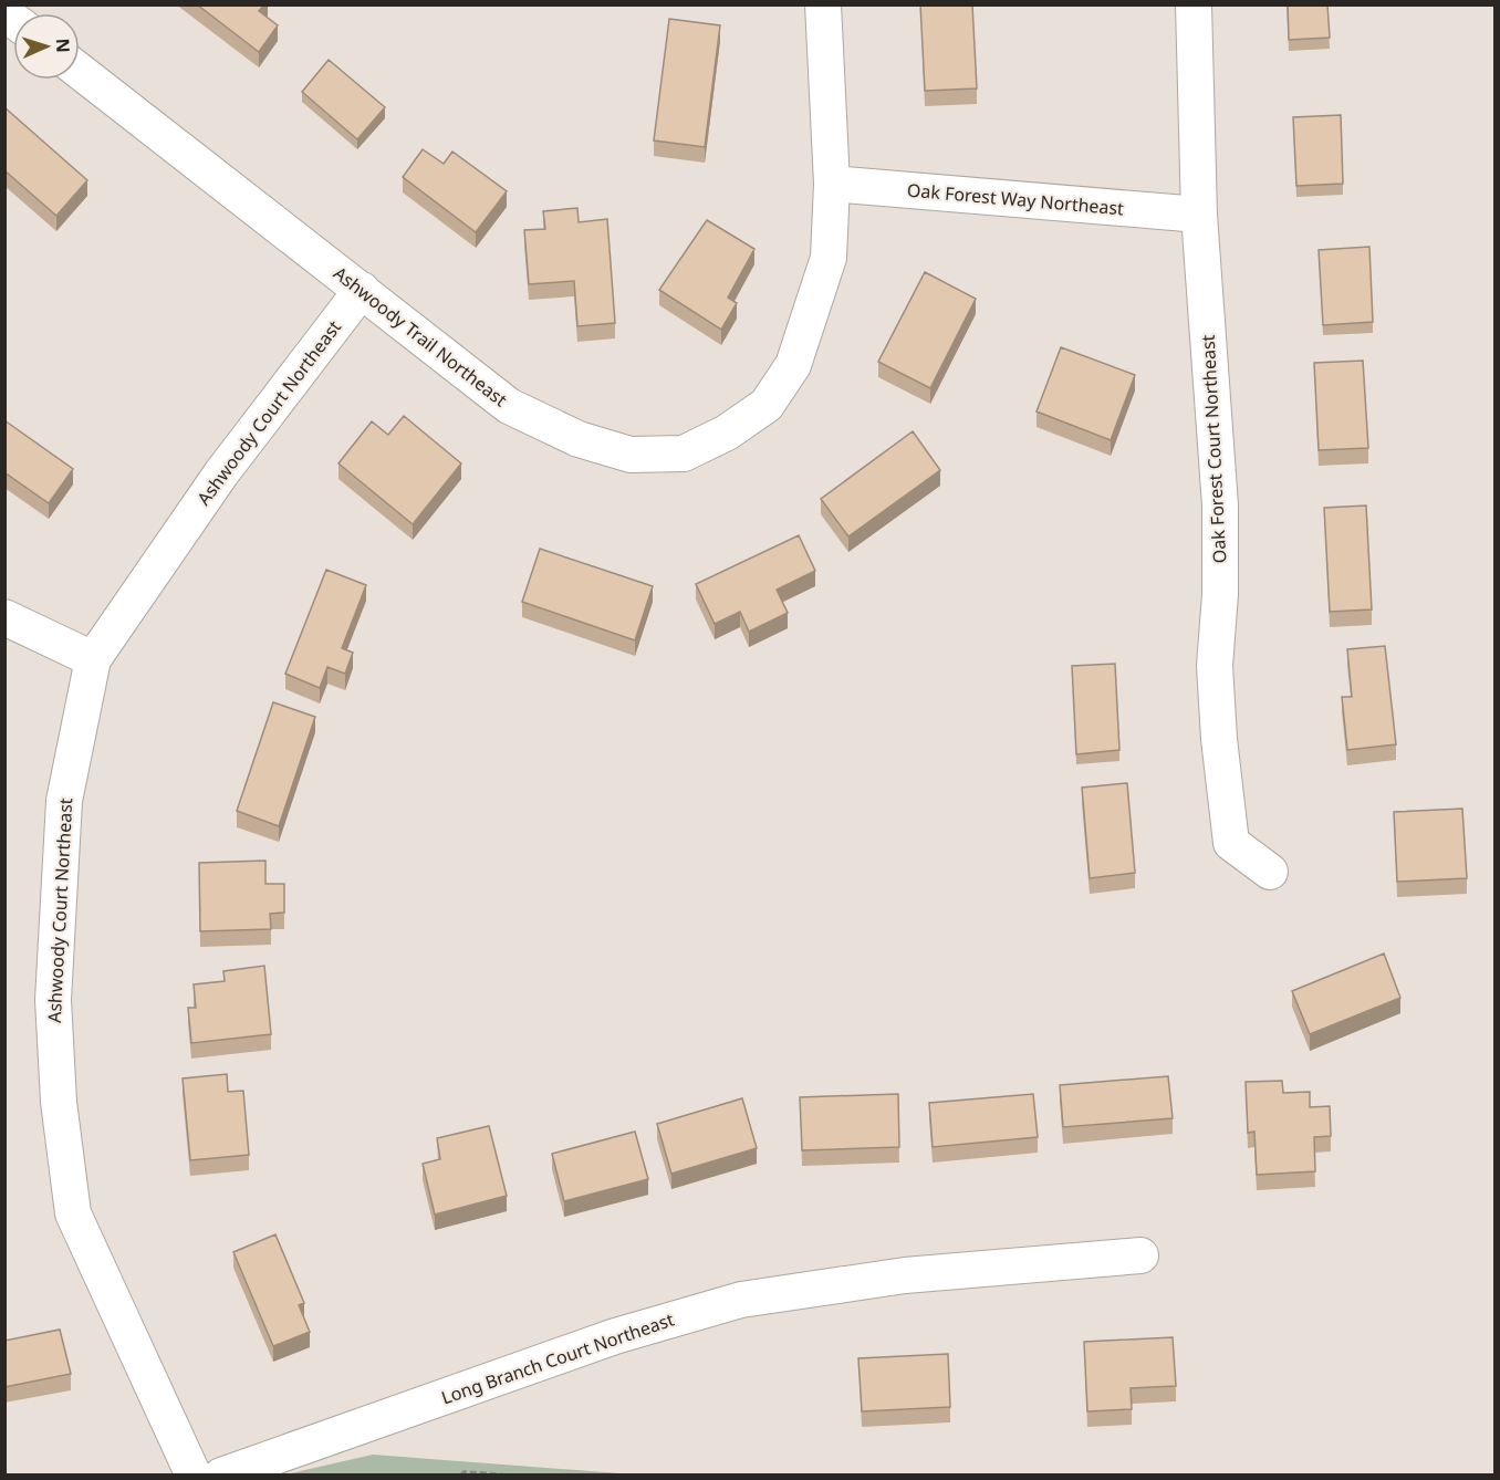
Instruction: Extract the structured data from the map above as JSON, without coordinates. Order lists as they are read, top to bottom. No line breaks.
{"streets":{"street":["Oak Forest Way Northeast","Ashwoody Trail Northeast","Ashwoody Court Northeast","Oak Forest Court Northeast","Long Branch Court Northeast"]},"crossings":[["Oak Forest Way Northeast","Ashwoody Trail Northeast"],["Oak Forest Way Northeast","Oak Forest Court Northeast"],["Ashwoody Trail Northeast","Ashwoody Court Northeast"]],"north":"right"}
